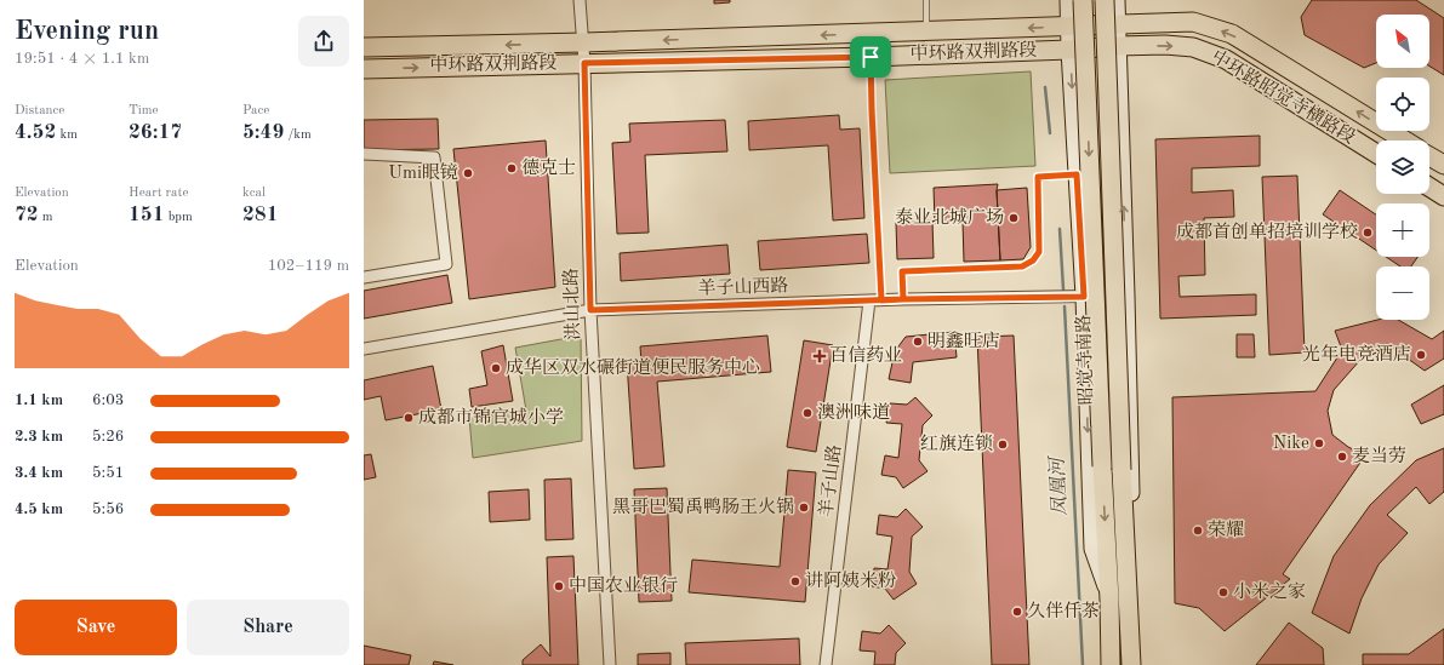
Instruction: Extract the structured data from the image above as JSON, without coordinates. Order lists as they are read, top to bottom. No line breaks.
{"streets":{"main road":["中环路双荆路段","中环路昭觉寺横路段","昭觉寺南路"],"street":["羊子山西路","洪山北路","羊子山路"]},"crossings":[["中环路双荆路段","中环路昭觉寺横路段"],["中环路双荆路段","洪山北路"],["中环路双荆路段","昭觉寺南路"],["中环路昭觉寺横路段","昭觉寺南路"],["羊子山西路","洪山北路"],["羊子山西路","昭觉寺南路"],["羊子山西路","羊子山路"]],"water":["凤凰河"],"places":{"other":["德克士","Umi眼镜","泰业北城广场","成都首创单招培训学校","明鑫旺店","光年电竞酒店","成华区双水碾街道便民服务中心","澳洲味道","成都市锦官城小学","Nike","红旗连锁","麦当劳","黑哥巴蜀禹鸭肠王火锅","荣耀","讲阿姨米粉","中国农业银行","小米之家","久伴仟茶"],"health":["百信药业"]},"north":"top left","page":{"heading":["Evening run","19:51 · 4 × 1.1 km"],"map_buttons":["+","−"],"stats":[["Distance","4.52 km"],["Time","26:17"],["Pace","5:49 /km"],["Elevation","72 m"],["Heart rate","151 bpm"],["kcal","281"]],"chart":["Elevation","102–119 m"],"list":[{"name":"1.1 km","note":"6:03"},{"name":"2.3 km","note":"5:26"},{"name":"3.4 km","note":"5:51"},{"name":"4.5 km","note":"5:56"}],"buttons":["Save","Share"]}}
